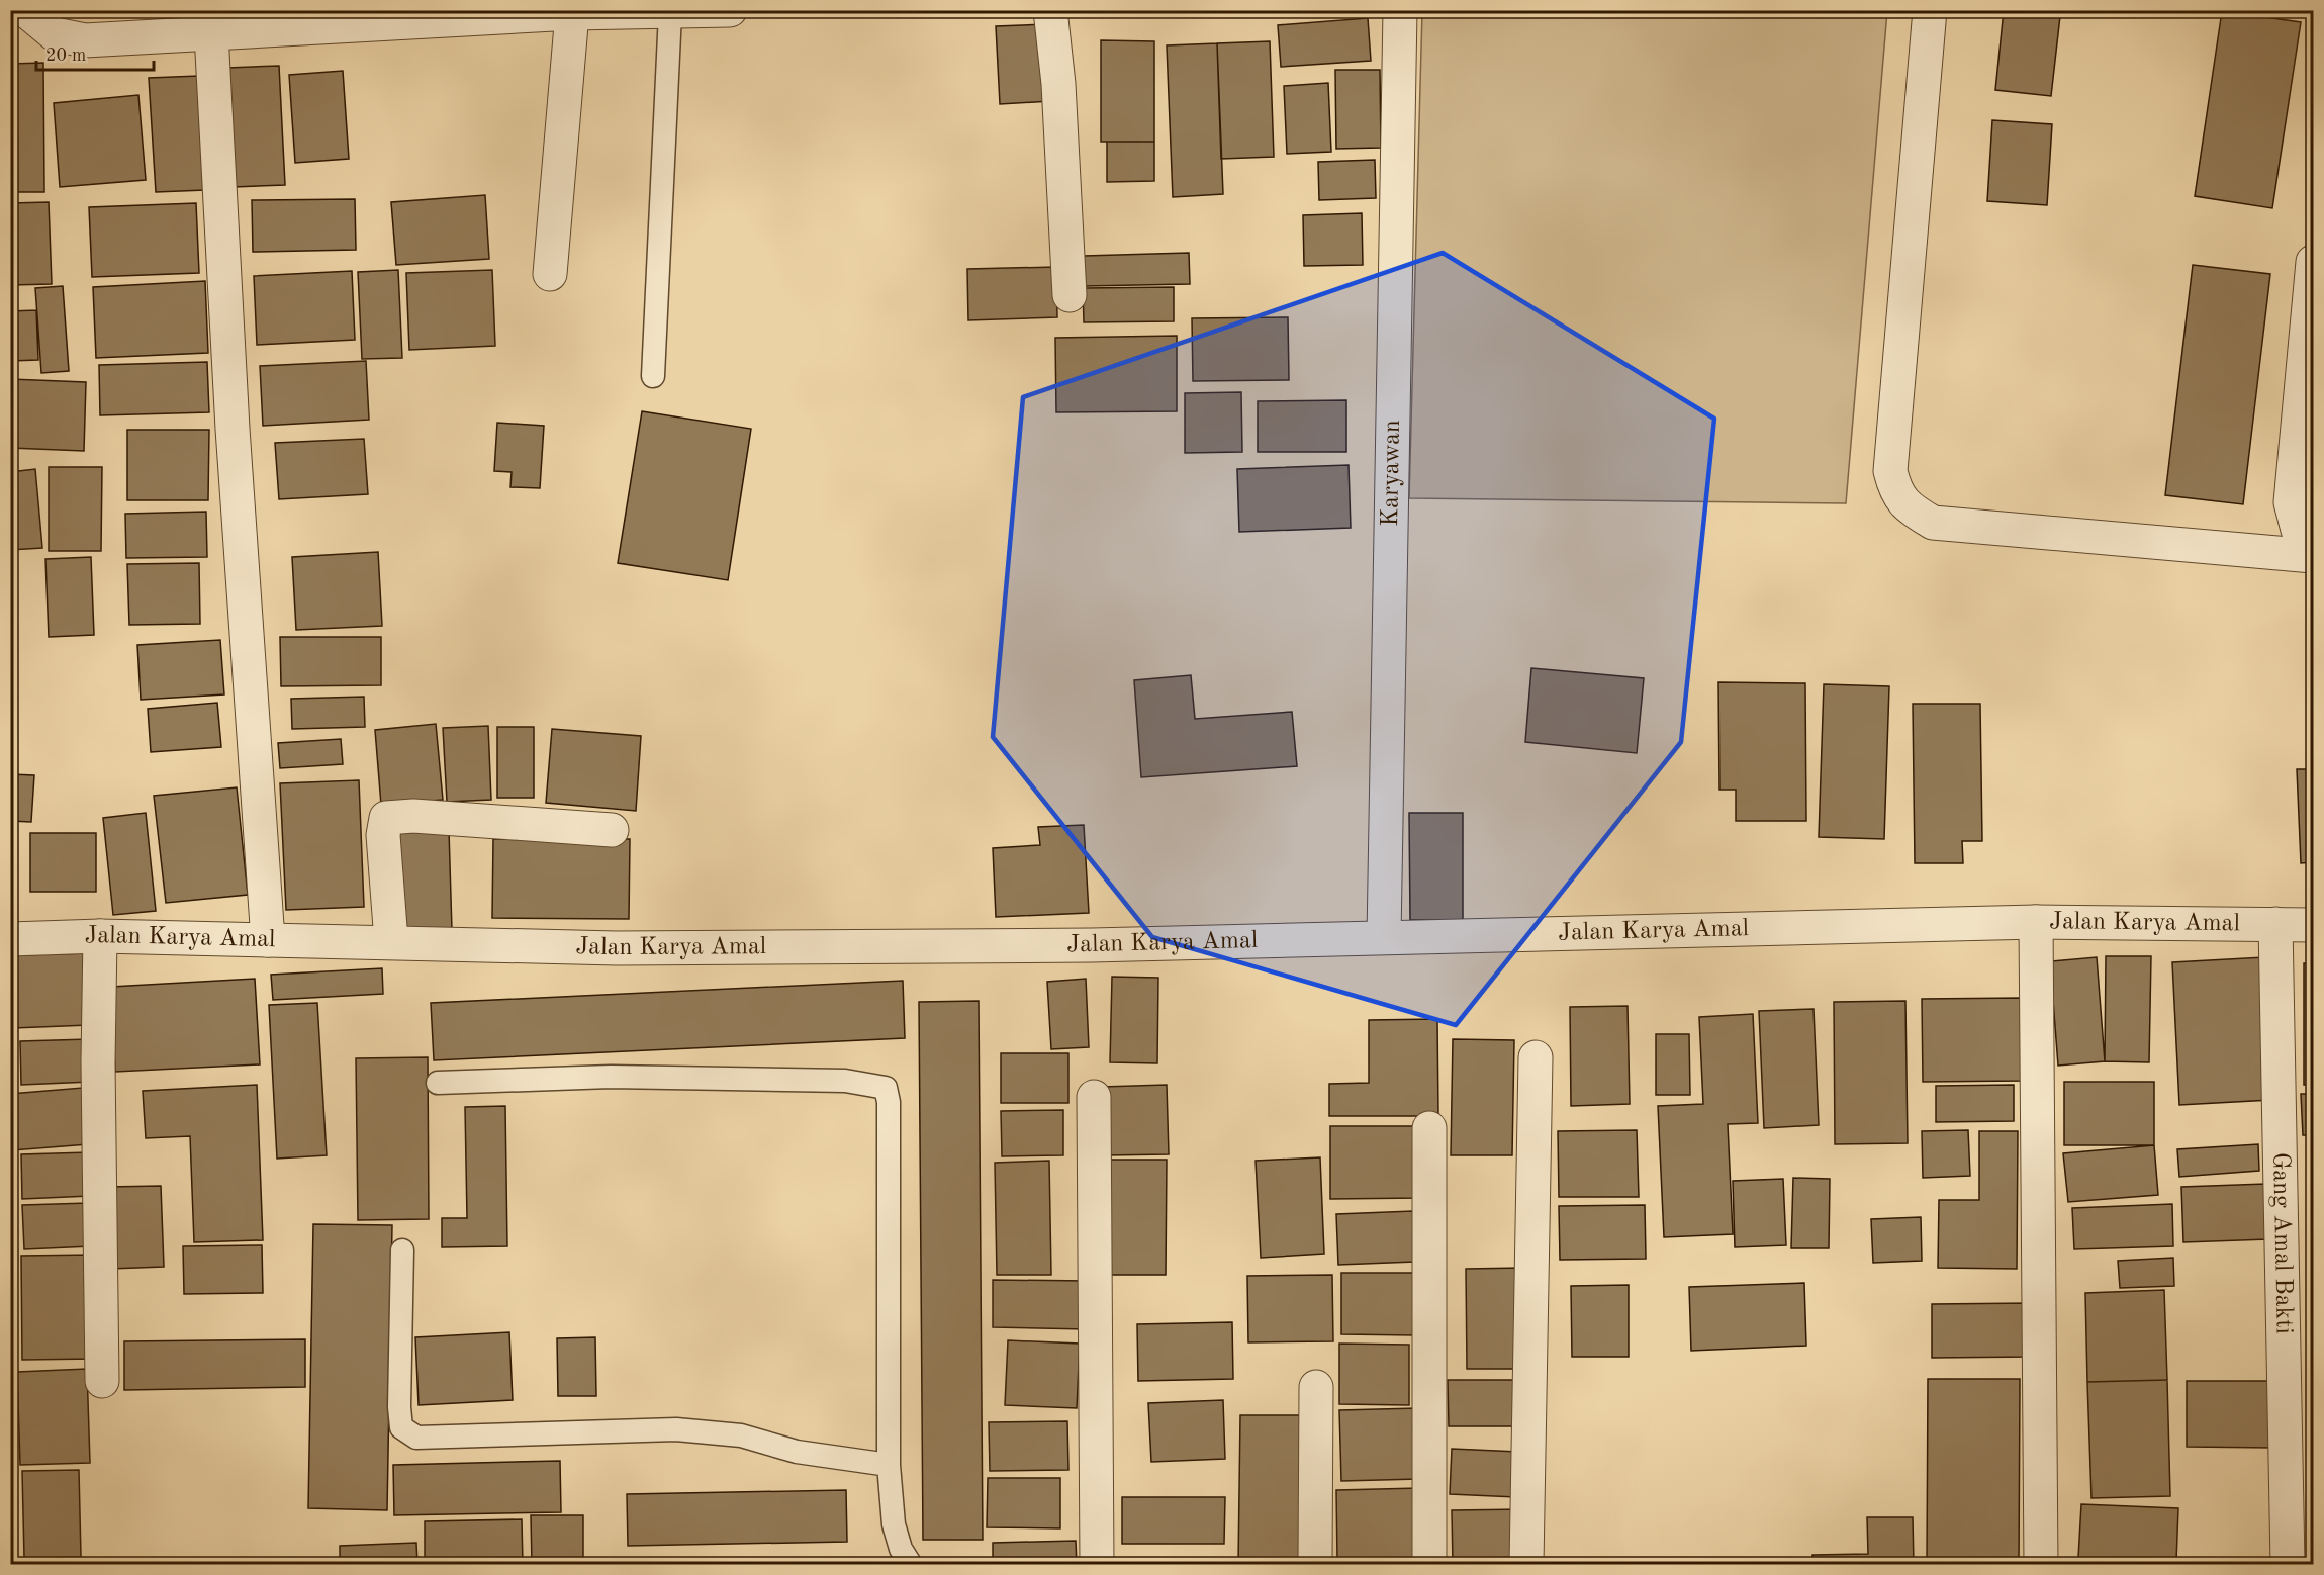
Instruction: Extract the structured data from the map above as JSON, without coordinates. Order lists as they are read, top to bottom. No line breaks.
{"streets":{"street":["Karyawan","Jalan Karya Amal","Gang Amal Bakti"]},"crossings":[["Karyawan","Jalan Karya Amal"],["Jalan Karya Amal","Gang Amal Bakti"]],"scale_bar":"20 m"}
